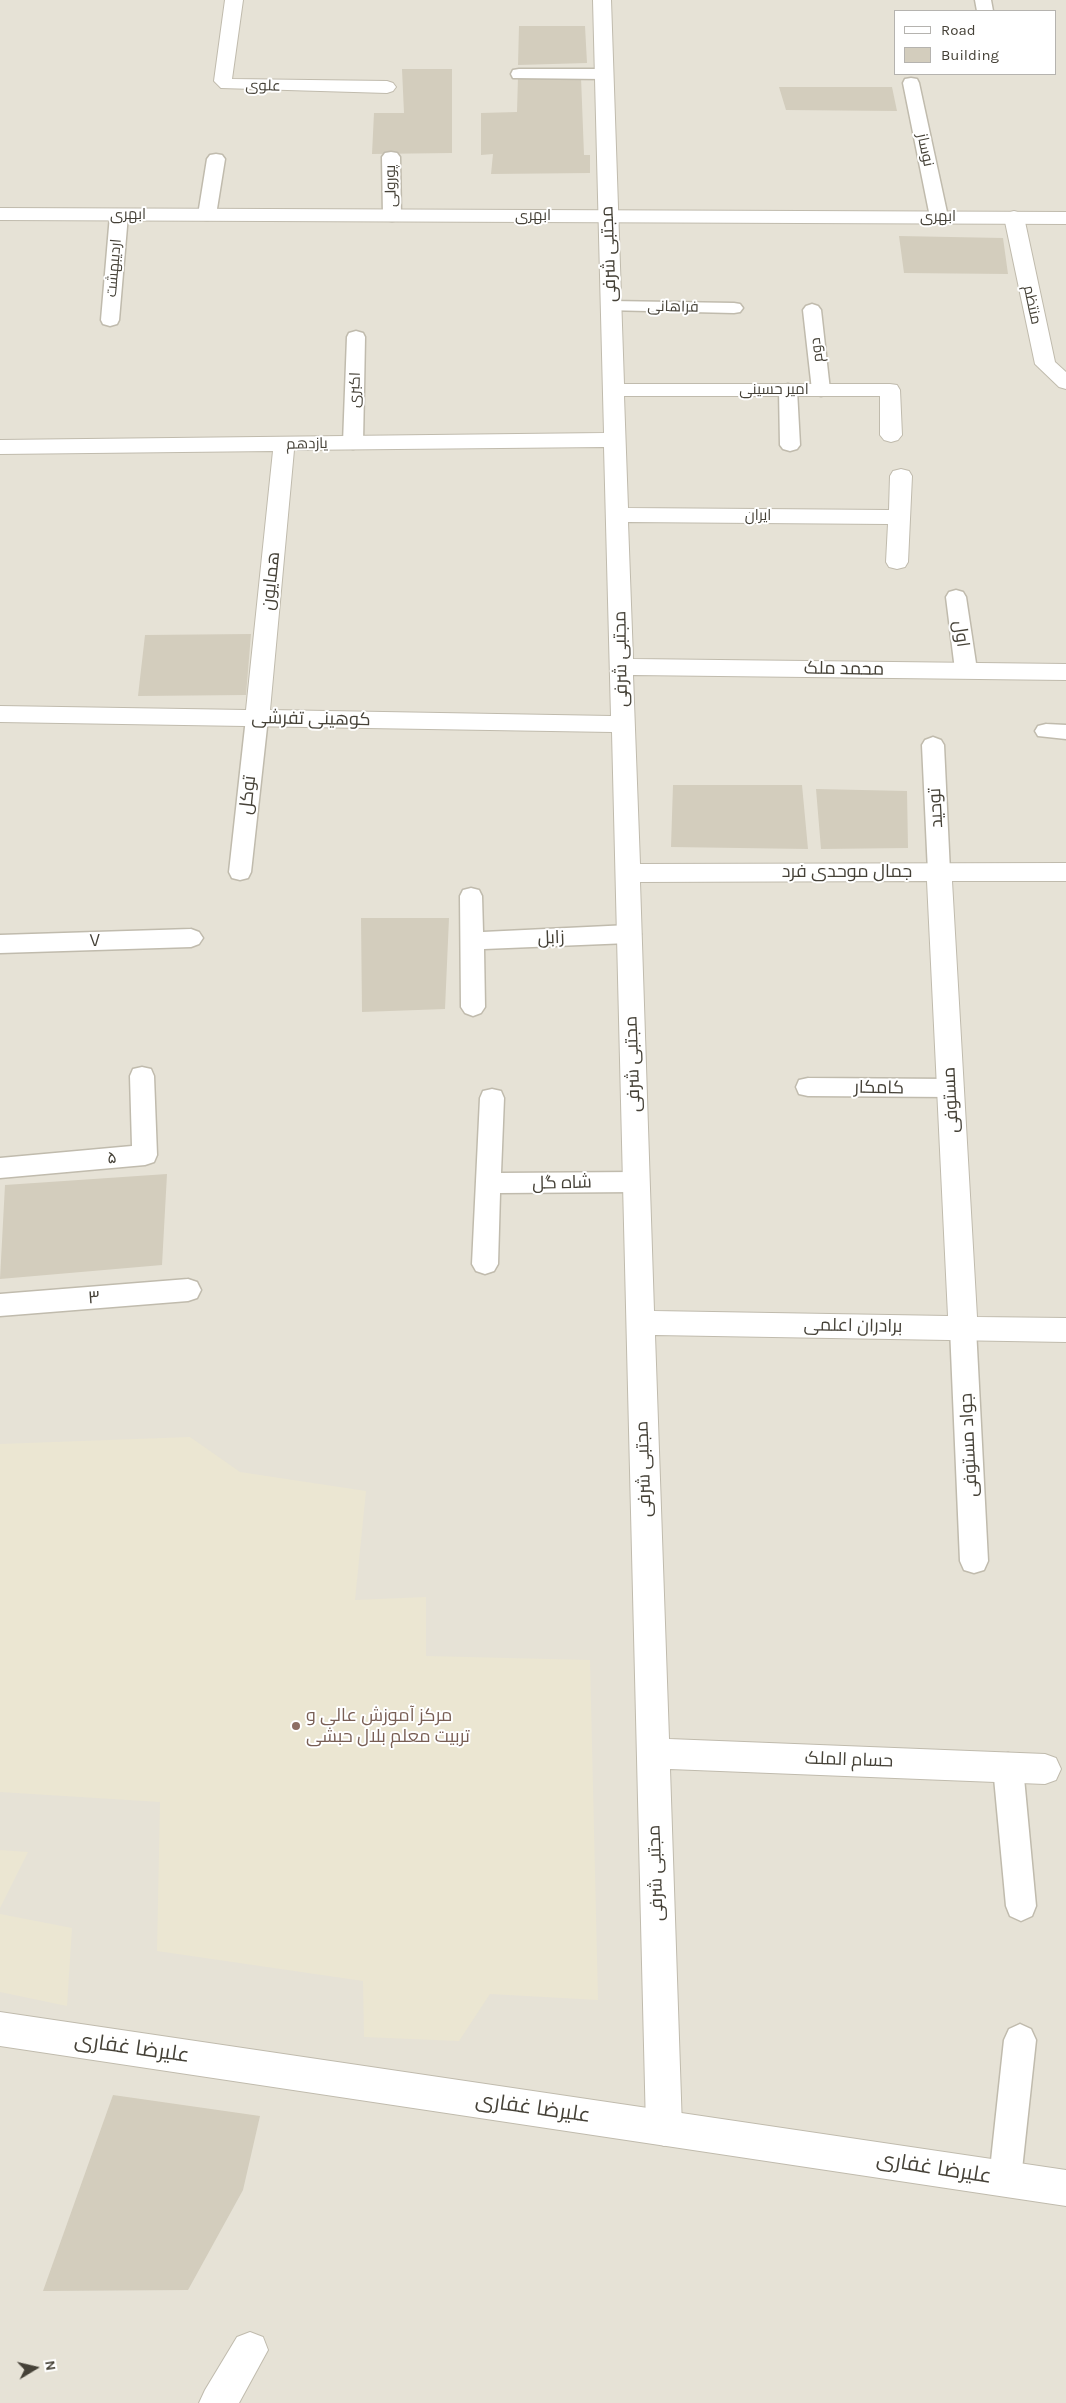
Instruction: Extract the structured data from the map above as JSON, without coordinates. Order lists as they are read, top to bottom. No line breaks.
{"streets":{"street":["علوی","ابهری","مجتبی شرفی","منتظم","امیر حسینی","یازدهم","ایران","همایون","محمد ملک","کوهینی تفرشی","جمال موحدی فرد","مستوفی","برادران اعلمی","حسام الملک","علیرضا غفاری"],"lane":["نوساز","پورولی","اردیبهشت","فراهانی","دوم","اکبری","اول","توکل","توحید","زابل","۷","کامکار","۵","شاه گل","۳","جواد مستوفی"]},"crossings":[["نوساز","ابهری"],["پورولی","ابهری"],["ابهری","مجتبی شرفی"],["ابهری","اردیبهشت"],["ابهری","منتظم"],["مجتبی شرفی","فراهانی"],["مجتبی شرفی","امیر حسینی"],["مجتبی شرفی","یازدهم"],["مجتبی شرفی","ایران"],["مجتبی شرفی","محمد ملک"],["مجتبی شرفی","کوهینی تفرشی"],["مجتبی شرفی","جمال موحدی فرد"],["مجتبی شرفی","زابل"],["مجتبی شرفی","شاه گل"],["مجتبی شرفی","برادران اعلمی"],["مجتبی شرفی","حسام الملک"],["مجتبی شرفی","علیرضا غفاری"],["دوم","امیر حسینی"],["اکبری","یازدهم"],["یازدهم","همایون"],["همایون","کوهینی تفرشی"],["همایون","توکل"],["اول","محمد ملک"],["کوهینی تفرشی","توکل"],["توحید","جمال موحدی فرد"],["توحید","مستوفی"],["جمال موحدی فرد","مستوفی"],["کامکار","مستوفی"],["مستوفی","برادران اعلمی"],["مستوفی","جواد مستوفی"],["برادران اعلمی","جواد مستوفی"]],"places":["مرکز آموزش عالی و تربیت معلم بلال حبشی"],"legend":["Road","Building"],"north":"right"}
